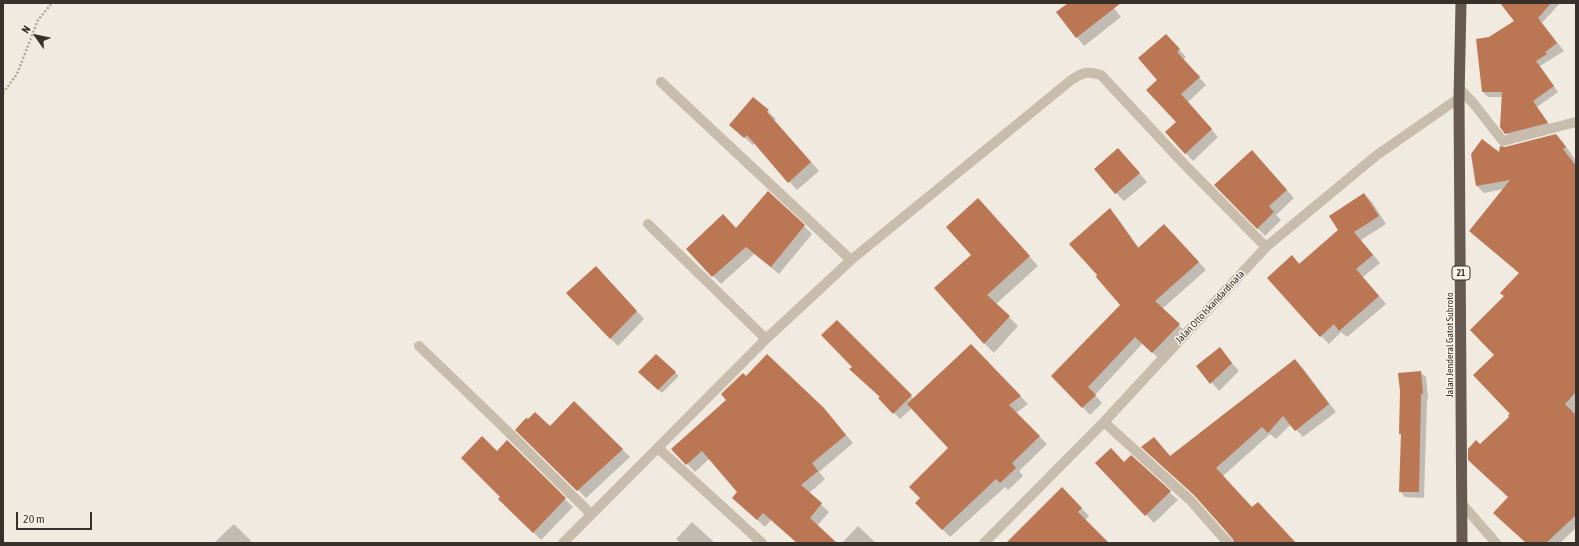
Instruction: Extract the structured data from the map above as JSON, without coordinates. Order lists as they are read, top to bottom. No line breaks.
{"streets":{"highway":["21","Jalan Jenderal Gatot Subroto"],"street":["Jalan Otto Iskandardinata"]},"crossings":[["Jalan Otto Iskandardinata","Jalan Jenderal Gatot Subroto"]],"scale_bar":"20 m","north":"top left"}
